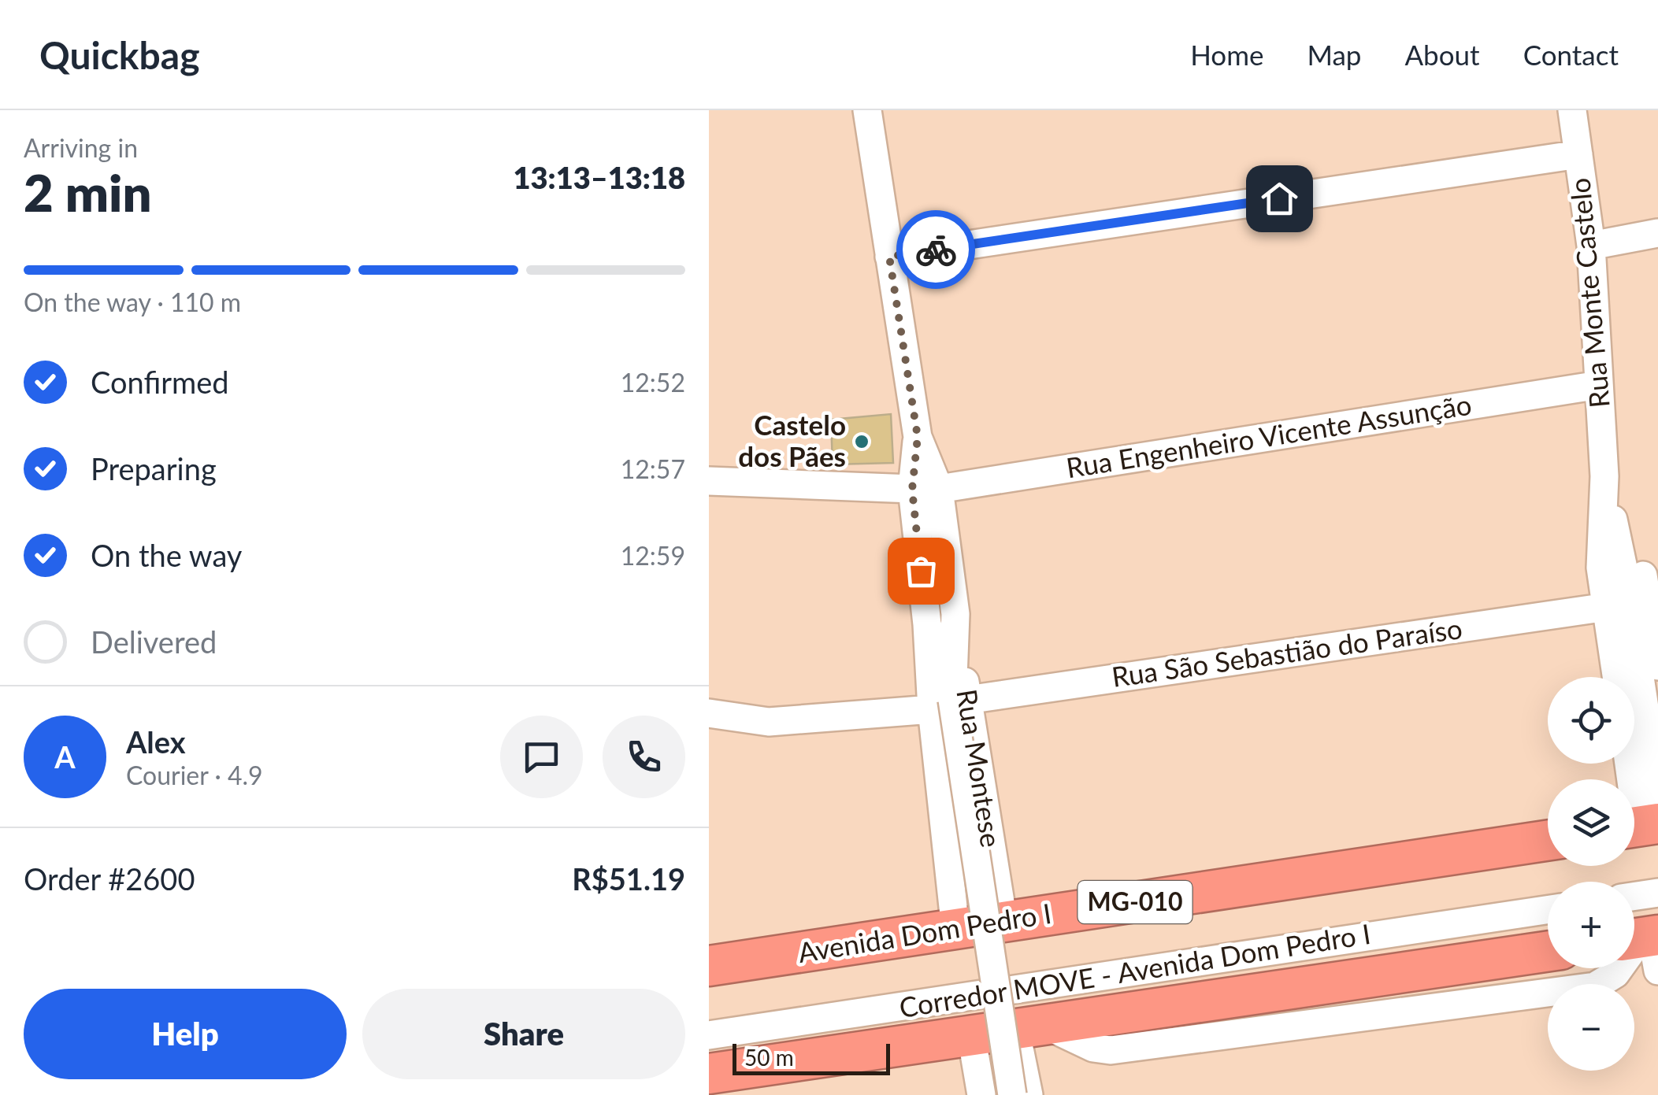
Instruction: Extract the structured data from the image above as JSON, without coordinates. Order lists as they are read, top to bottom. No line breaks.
{"streets":{"highway":["MG-010","Avenida Dom Pedro I"],"street":["Rua Monte Castelo","Rua Engenheiro Vicente Assunção","Rua São Sebastião do Paraíso","Rua Montese","Corredor MOVE - Avenida Dom Pedro I"]},"crossings":[["Rua Monte Castelo","Rua Engenheiro Vicente Assunção"],["Rua Monte Castelo","Rua São Sebastião do Paraíso"],["Rua Engenheiro Vicente Assunção","Rua Montese"],["Rua São Sebastião do Paraíso","Rua Montese"],["Rua Montese","Avenida Dom Pedro I"]],"places":["Castelo dos Pães"],"scale_bar":"50 m","page":{"header":"Quickbag","nav":["Home","Map","About","Contact"],"heading":["2 min","Arriving in","13:13–13:18"],"panel":["Alex","Courier · 4.9","Order #2600","R$51.19"],"bar":"On the way · 110 m","list":[["Confirmed","12:52"],["Preparing","12:57"],["On the way","12:59"],"Delivered"],"map_buttons":["+","−"],"round":"A","buttons":["Help","Share"],"scale":"50 m"}}
